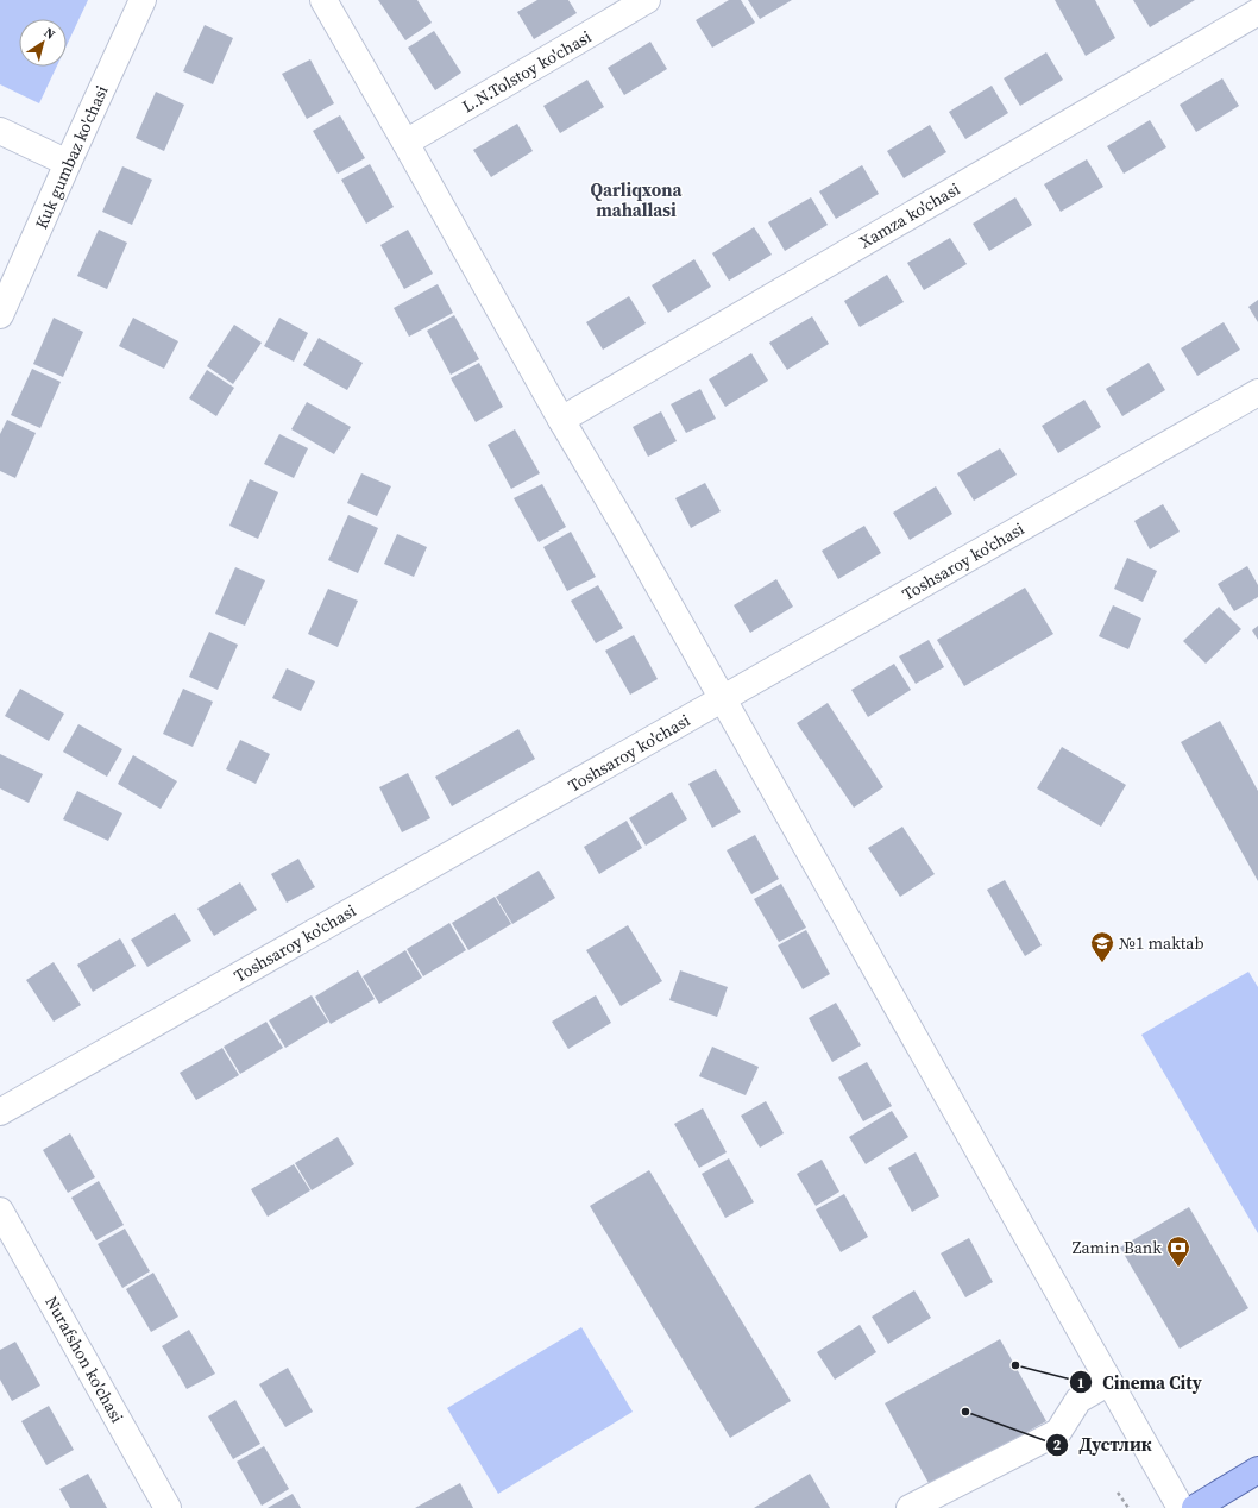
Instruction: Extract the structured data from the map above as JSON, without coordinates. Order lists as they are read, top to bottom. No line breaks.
{"streets":{"street":["L.N.Tolstoy ko'chasi","Kuk gumbaz ko'chasi","Xamza ko'chasi","Toshsaroy ko'chasi","Nurafshon ko'chasi"]},"districts":["Qarliqxona mahallasi"],"places":{"school or university":["№1 maktab"],"bank":["Zamin Bank"],"other":["Cinema City","Дустлик"]},"north":"top right"}
